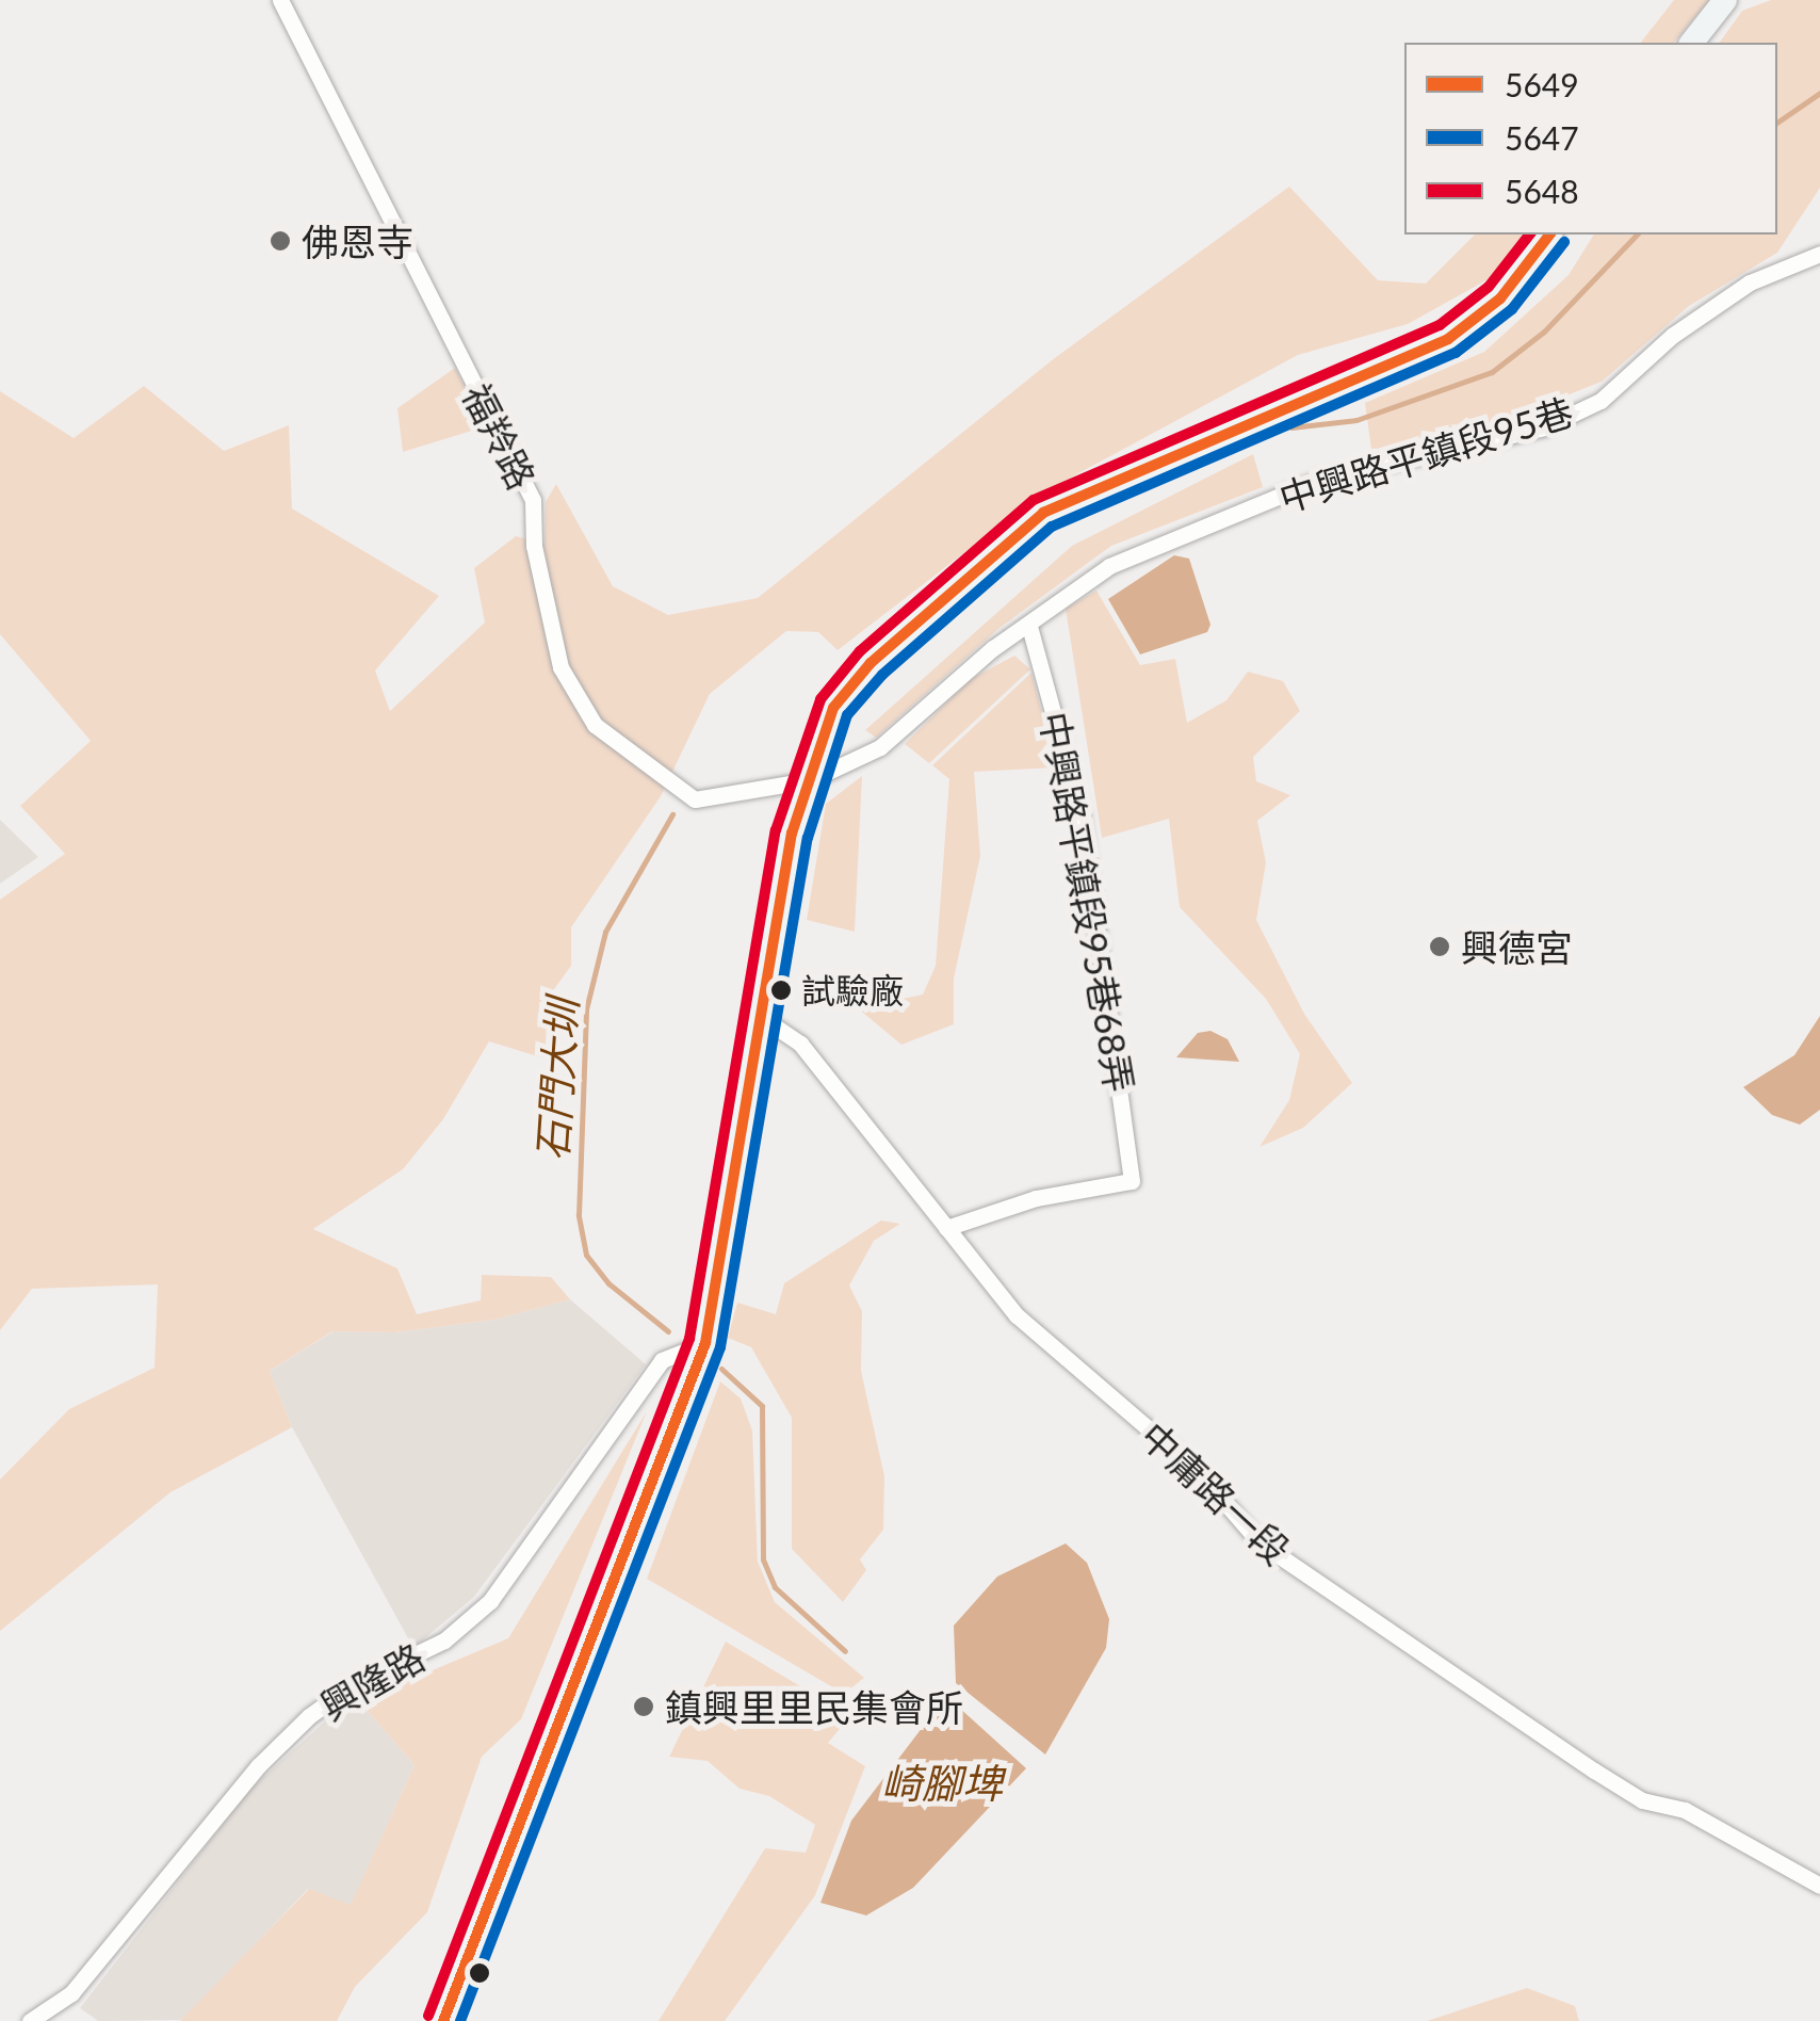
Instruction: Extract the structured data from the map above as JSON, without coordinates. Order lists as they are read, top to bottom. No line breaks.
{"streets":{"street":["福羚路","中興路平鎮段95巷","中興路平鎮段95巷68弄","中庸路一段","興隆路"]},"crossings":[["福羚路","中興路平鎮段95巷"],["中興路平鎮段95巷","中興路平鎮段95巷68弄"],["中興路平鎮段95巷68弄","中庸路一段"]],"water":["石門大圳","崎腳埤"],"places":["佛恩寺","興德宮","試驗廠","鎮興里里民集會所"],"lines":["transit line 5649","transit line 5648","transit line 5647"],"legend":["5649","5647","5648"]}
